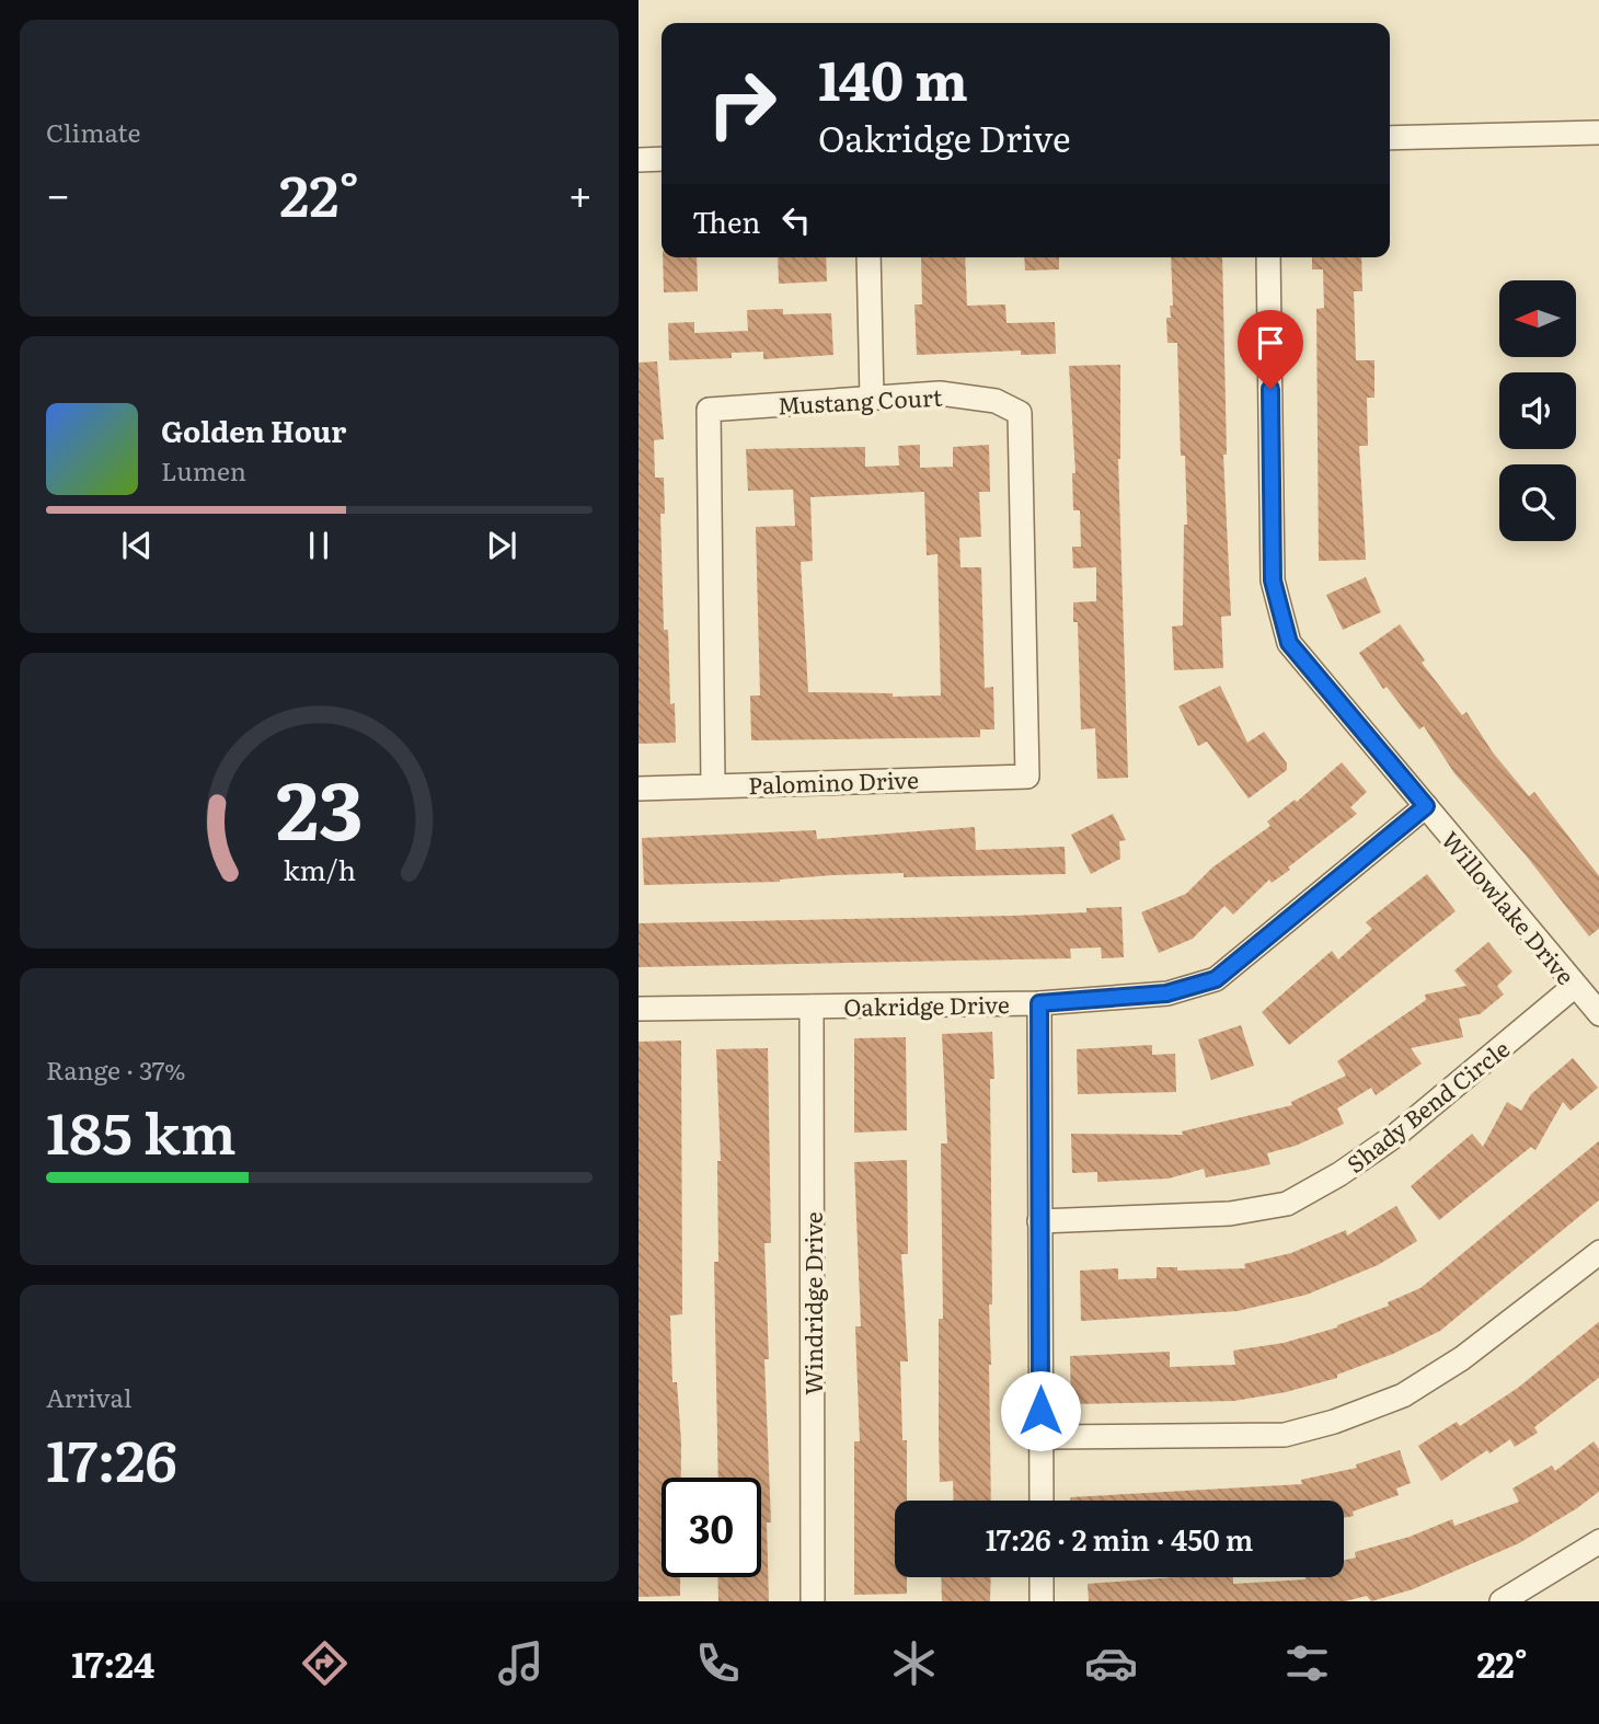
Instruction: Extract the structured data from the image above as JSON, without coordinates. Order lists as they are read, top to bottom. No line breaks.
{"streets":{"street":["Mustang Court","Palomino Drive","Willowlake Drive","Oakridge Drive","Shady Bend Circle","Windridge Drive"]},"crossings":[["Mustang Court","Palomino Drive"],["Willowlake Drive","Oakridge Drive"],["Willowlake Drive","Shady Bend Circle"],["Oakridge Drive","Windridge Drive"]],"north":"left","page":{"tile":["Climate",["Range · 37%","185 km"],["Arrival","17:26"]],"turn":["140 m","Oakridge Drive"],"heat":["−","22°","+"],"then":"Then","song":["Golden Hour","Lumen"],"limit":"30","trip":"17:26 · 2 min · 450 m","tabs":["17:24","22°"],"gauge":["23","km/h"]}}
